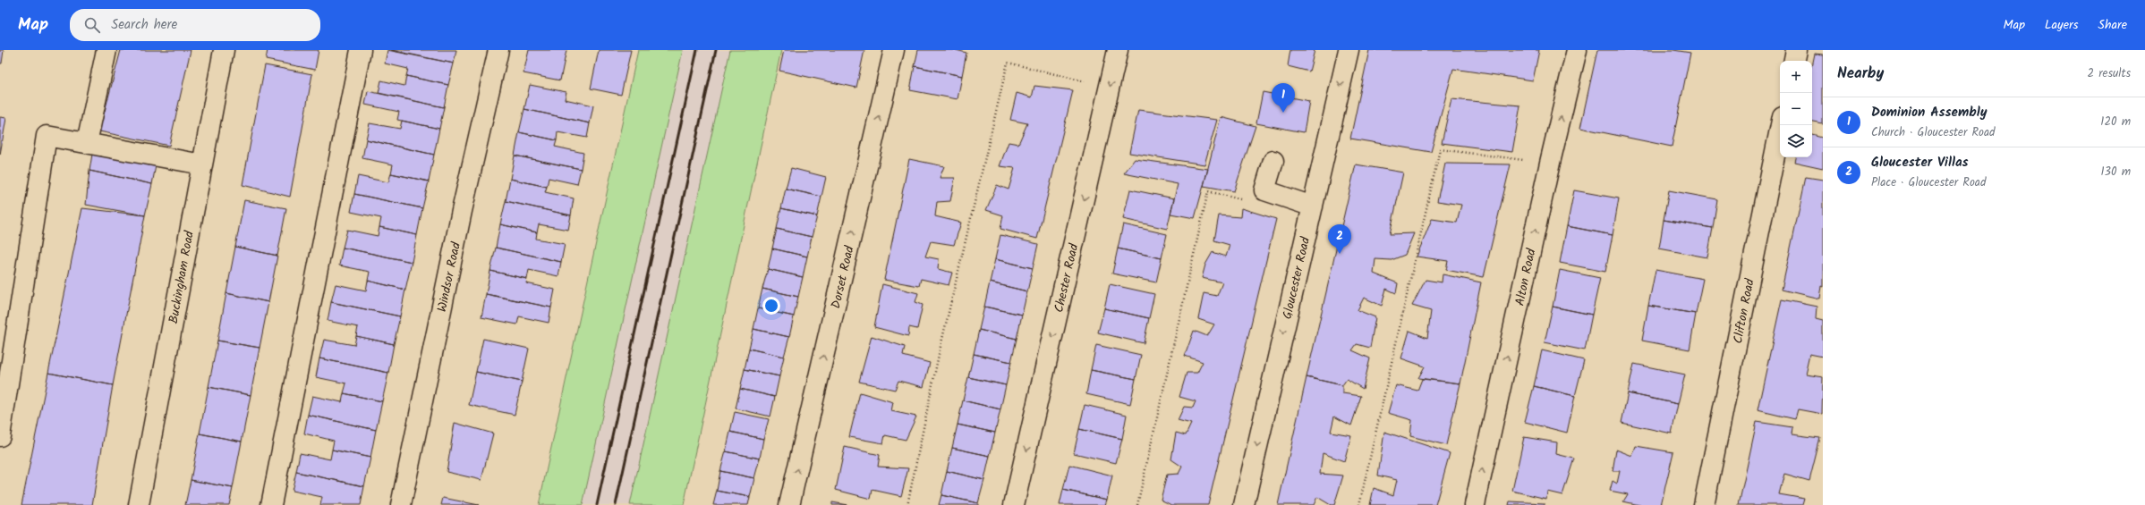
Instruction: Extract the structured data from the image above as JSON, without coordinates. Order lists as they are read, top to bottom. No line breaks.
{"streets":{"street":["Buckingham Road","Windsor Road","Dorset Road","Alton Road","Chester Road","Gloucester Road","Clifton Road"]},"one_way":["Dorset Road","Alton Road","Chester Road","Gloucester Road"],"page":{"header":"Map","search":"Search here","nav":["Map","Layers","Share"],"heading":["Nearby","2 results"],"map_buttons":["+","−"],"pins":["1","2"],"list":[{"mark":"1","name":"Dominion Assembly","note":"Church · Gloucester Road","value":"120 m"},{"mark":"2","name":"Gloucester Villas","note":"Place · Gloucester Road","value":"130 m"}]}}
